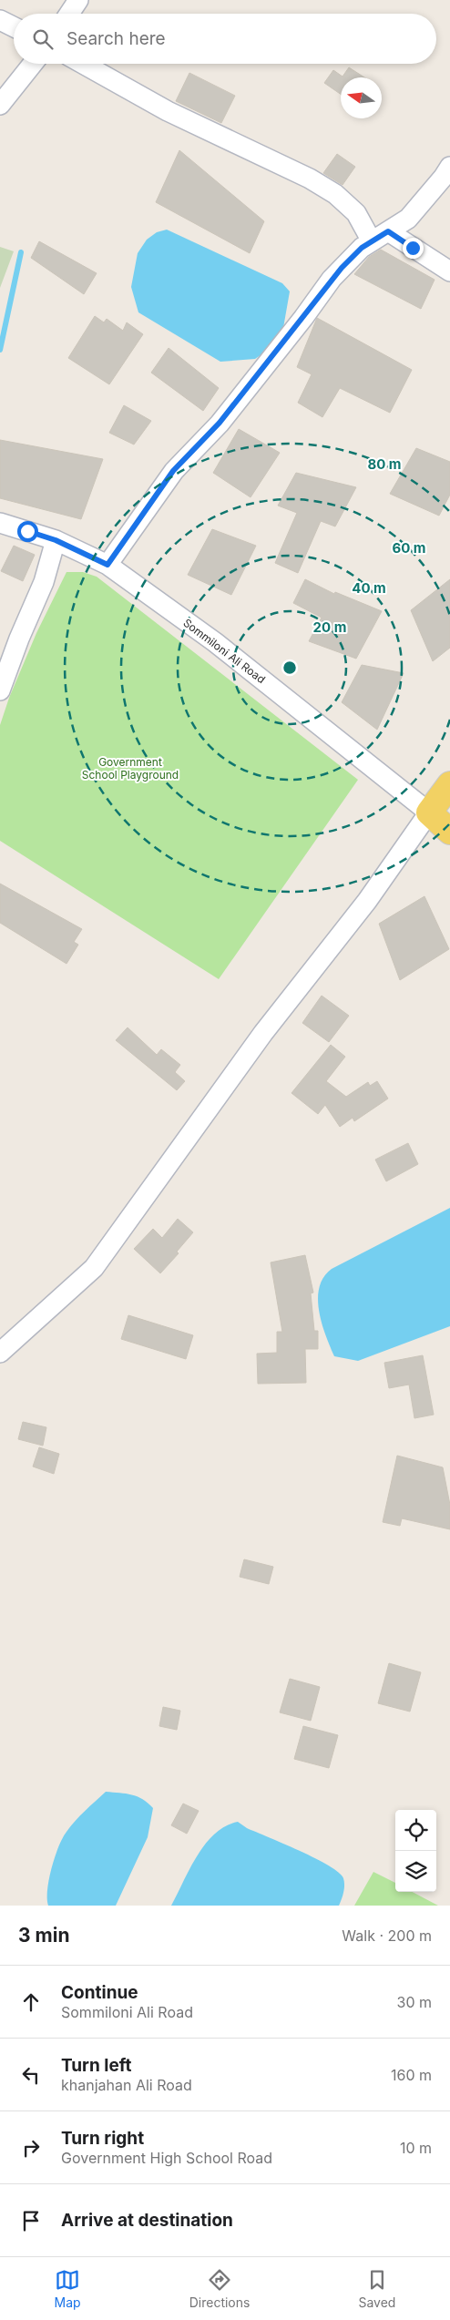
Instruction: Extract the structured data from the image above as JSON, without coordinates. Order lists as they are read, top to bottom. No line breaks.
{"streets":{"street":["Sommiloni Ali Road"]},"parks":["Government School Playground"],"north":"left","page":{"search":"Search here","heading":["3 min","Walk · 200 m"],"list":[["Continue","Sommiloni Ali Road","30 m"],["Turn left","khanjahan Ali Road","160 m"],["Turn right","Government High School Road","10 m"],"Arrive at destination"],"nav":["Map","Directions","Saved"]},"rings":["80 m","60 m","40 m","20 m"]}
